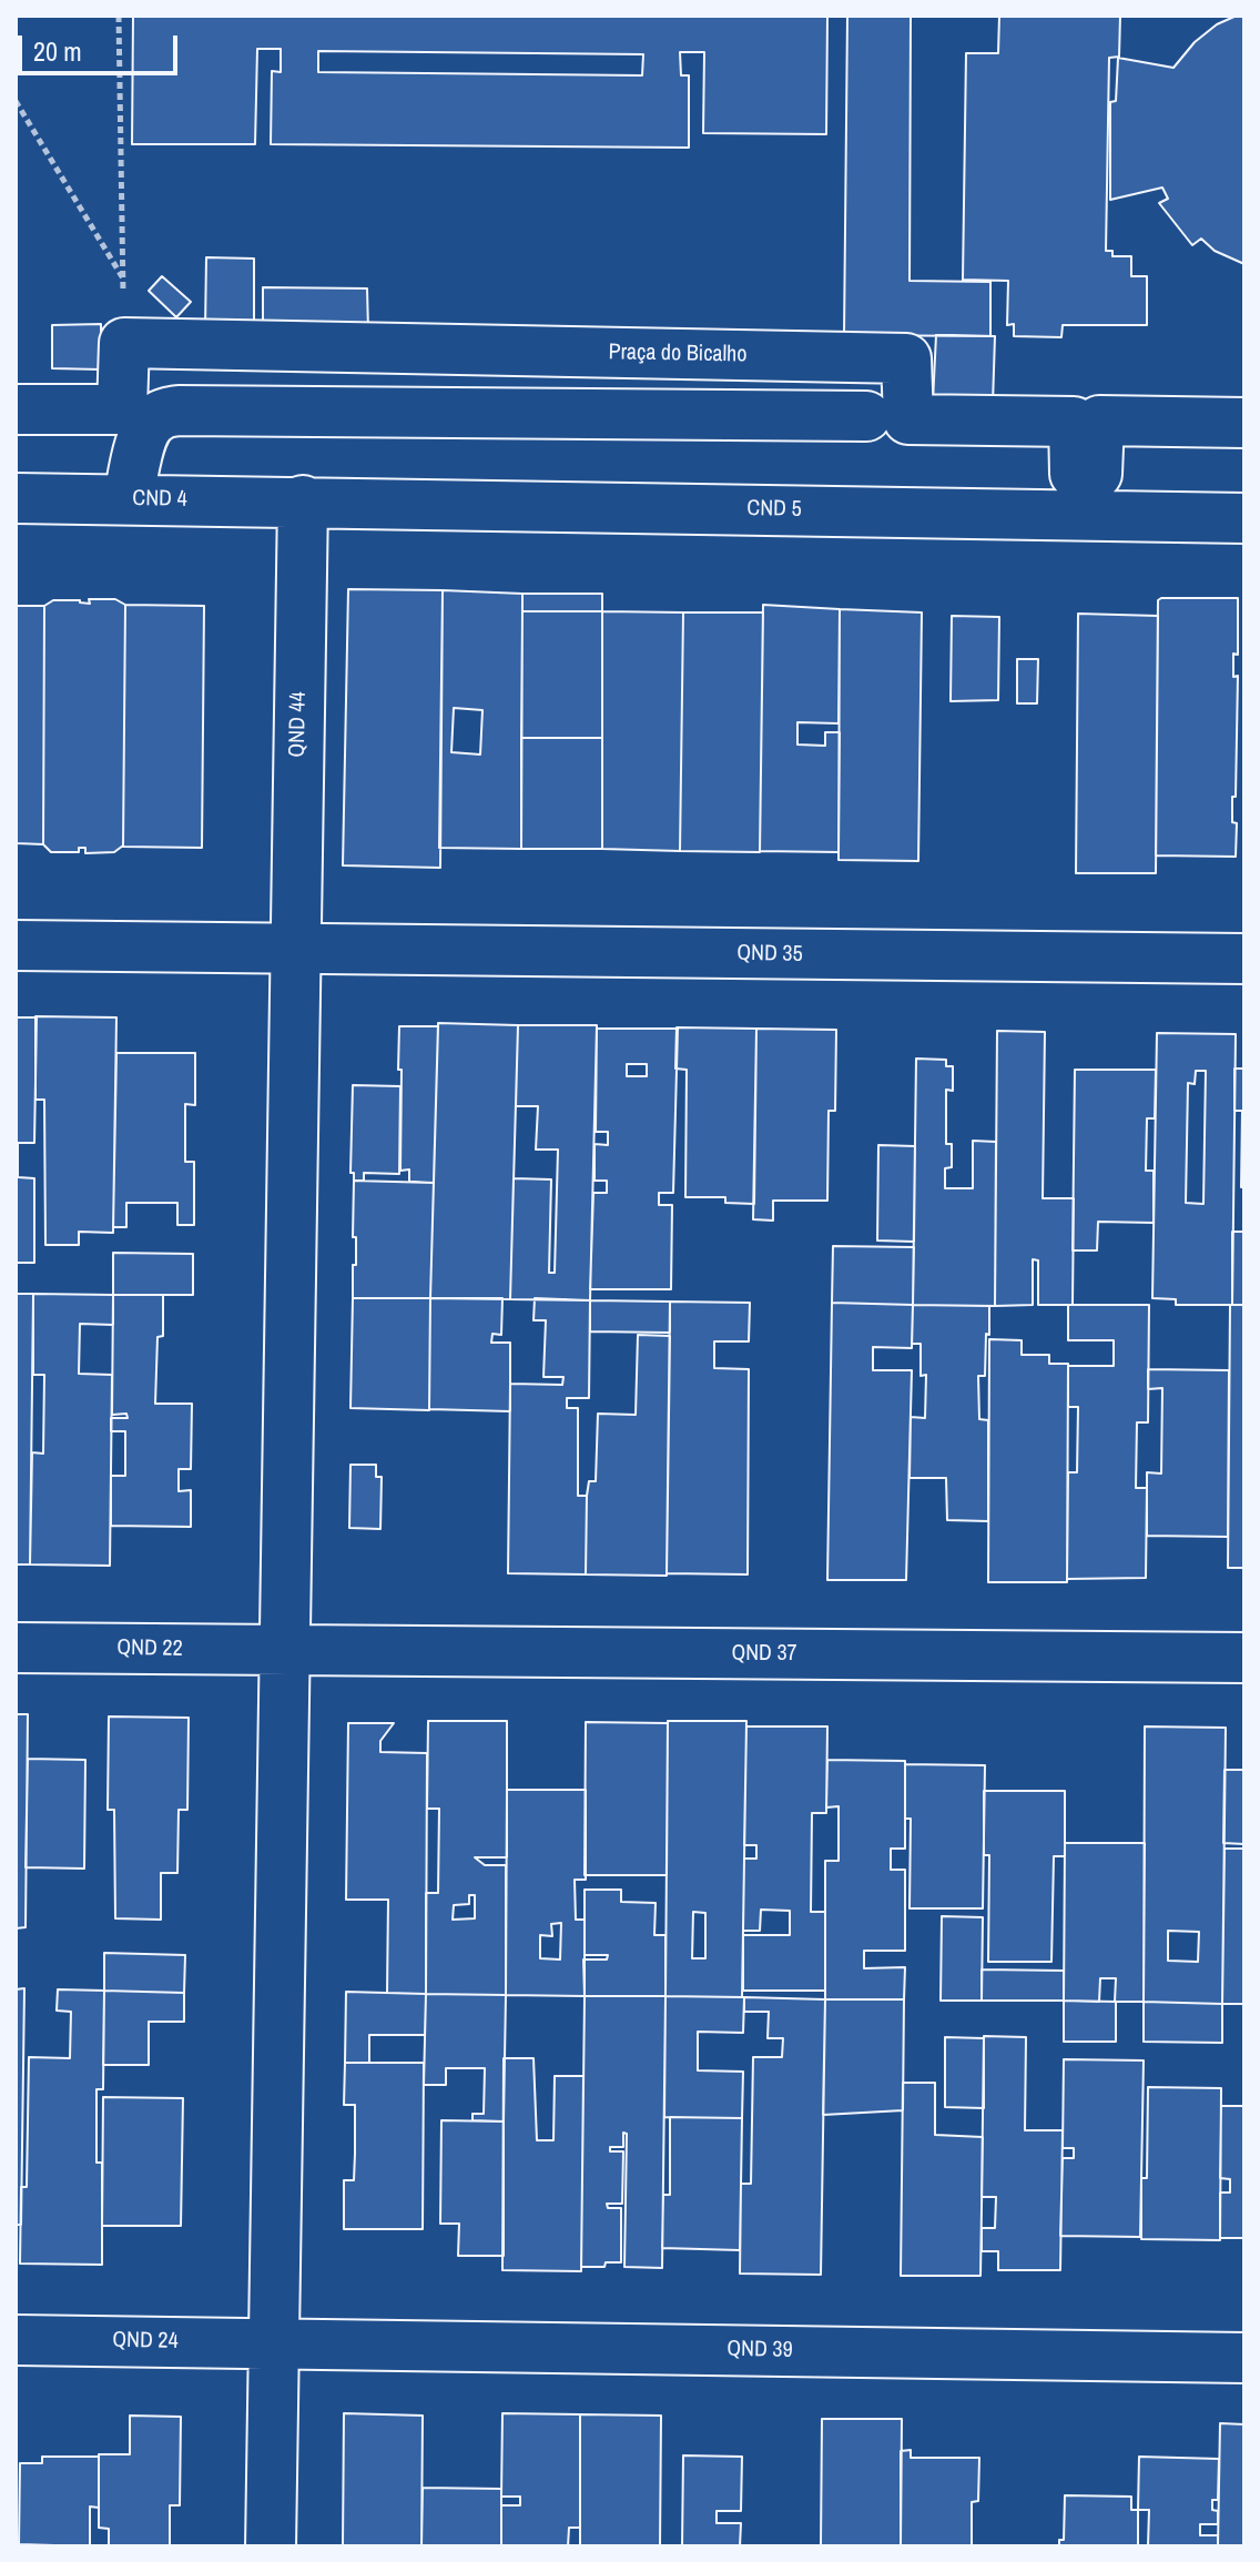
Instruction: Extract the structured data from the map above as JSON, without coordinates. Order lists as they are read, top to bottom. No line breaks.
{"streets":{"street":["Praça do Bicalho","CND 4","CND 5","QND 44","QND 35","QND 22","QND 37","QND 24","QND 39"]},"crossings":[["CND 4","CND 5"],["CND 4","QND 44"],["CND 5","QND 44"],["QND 44","QND 35"],["QND 44","QND 22"],["QND 44","QND 37"],["QND 44","QND 24"],["QND 44","QND 39"],["QND 22","QND 37"],["QND 24","QND 39"]],"scale_bar":"20 m"}
